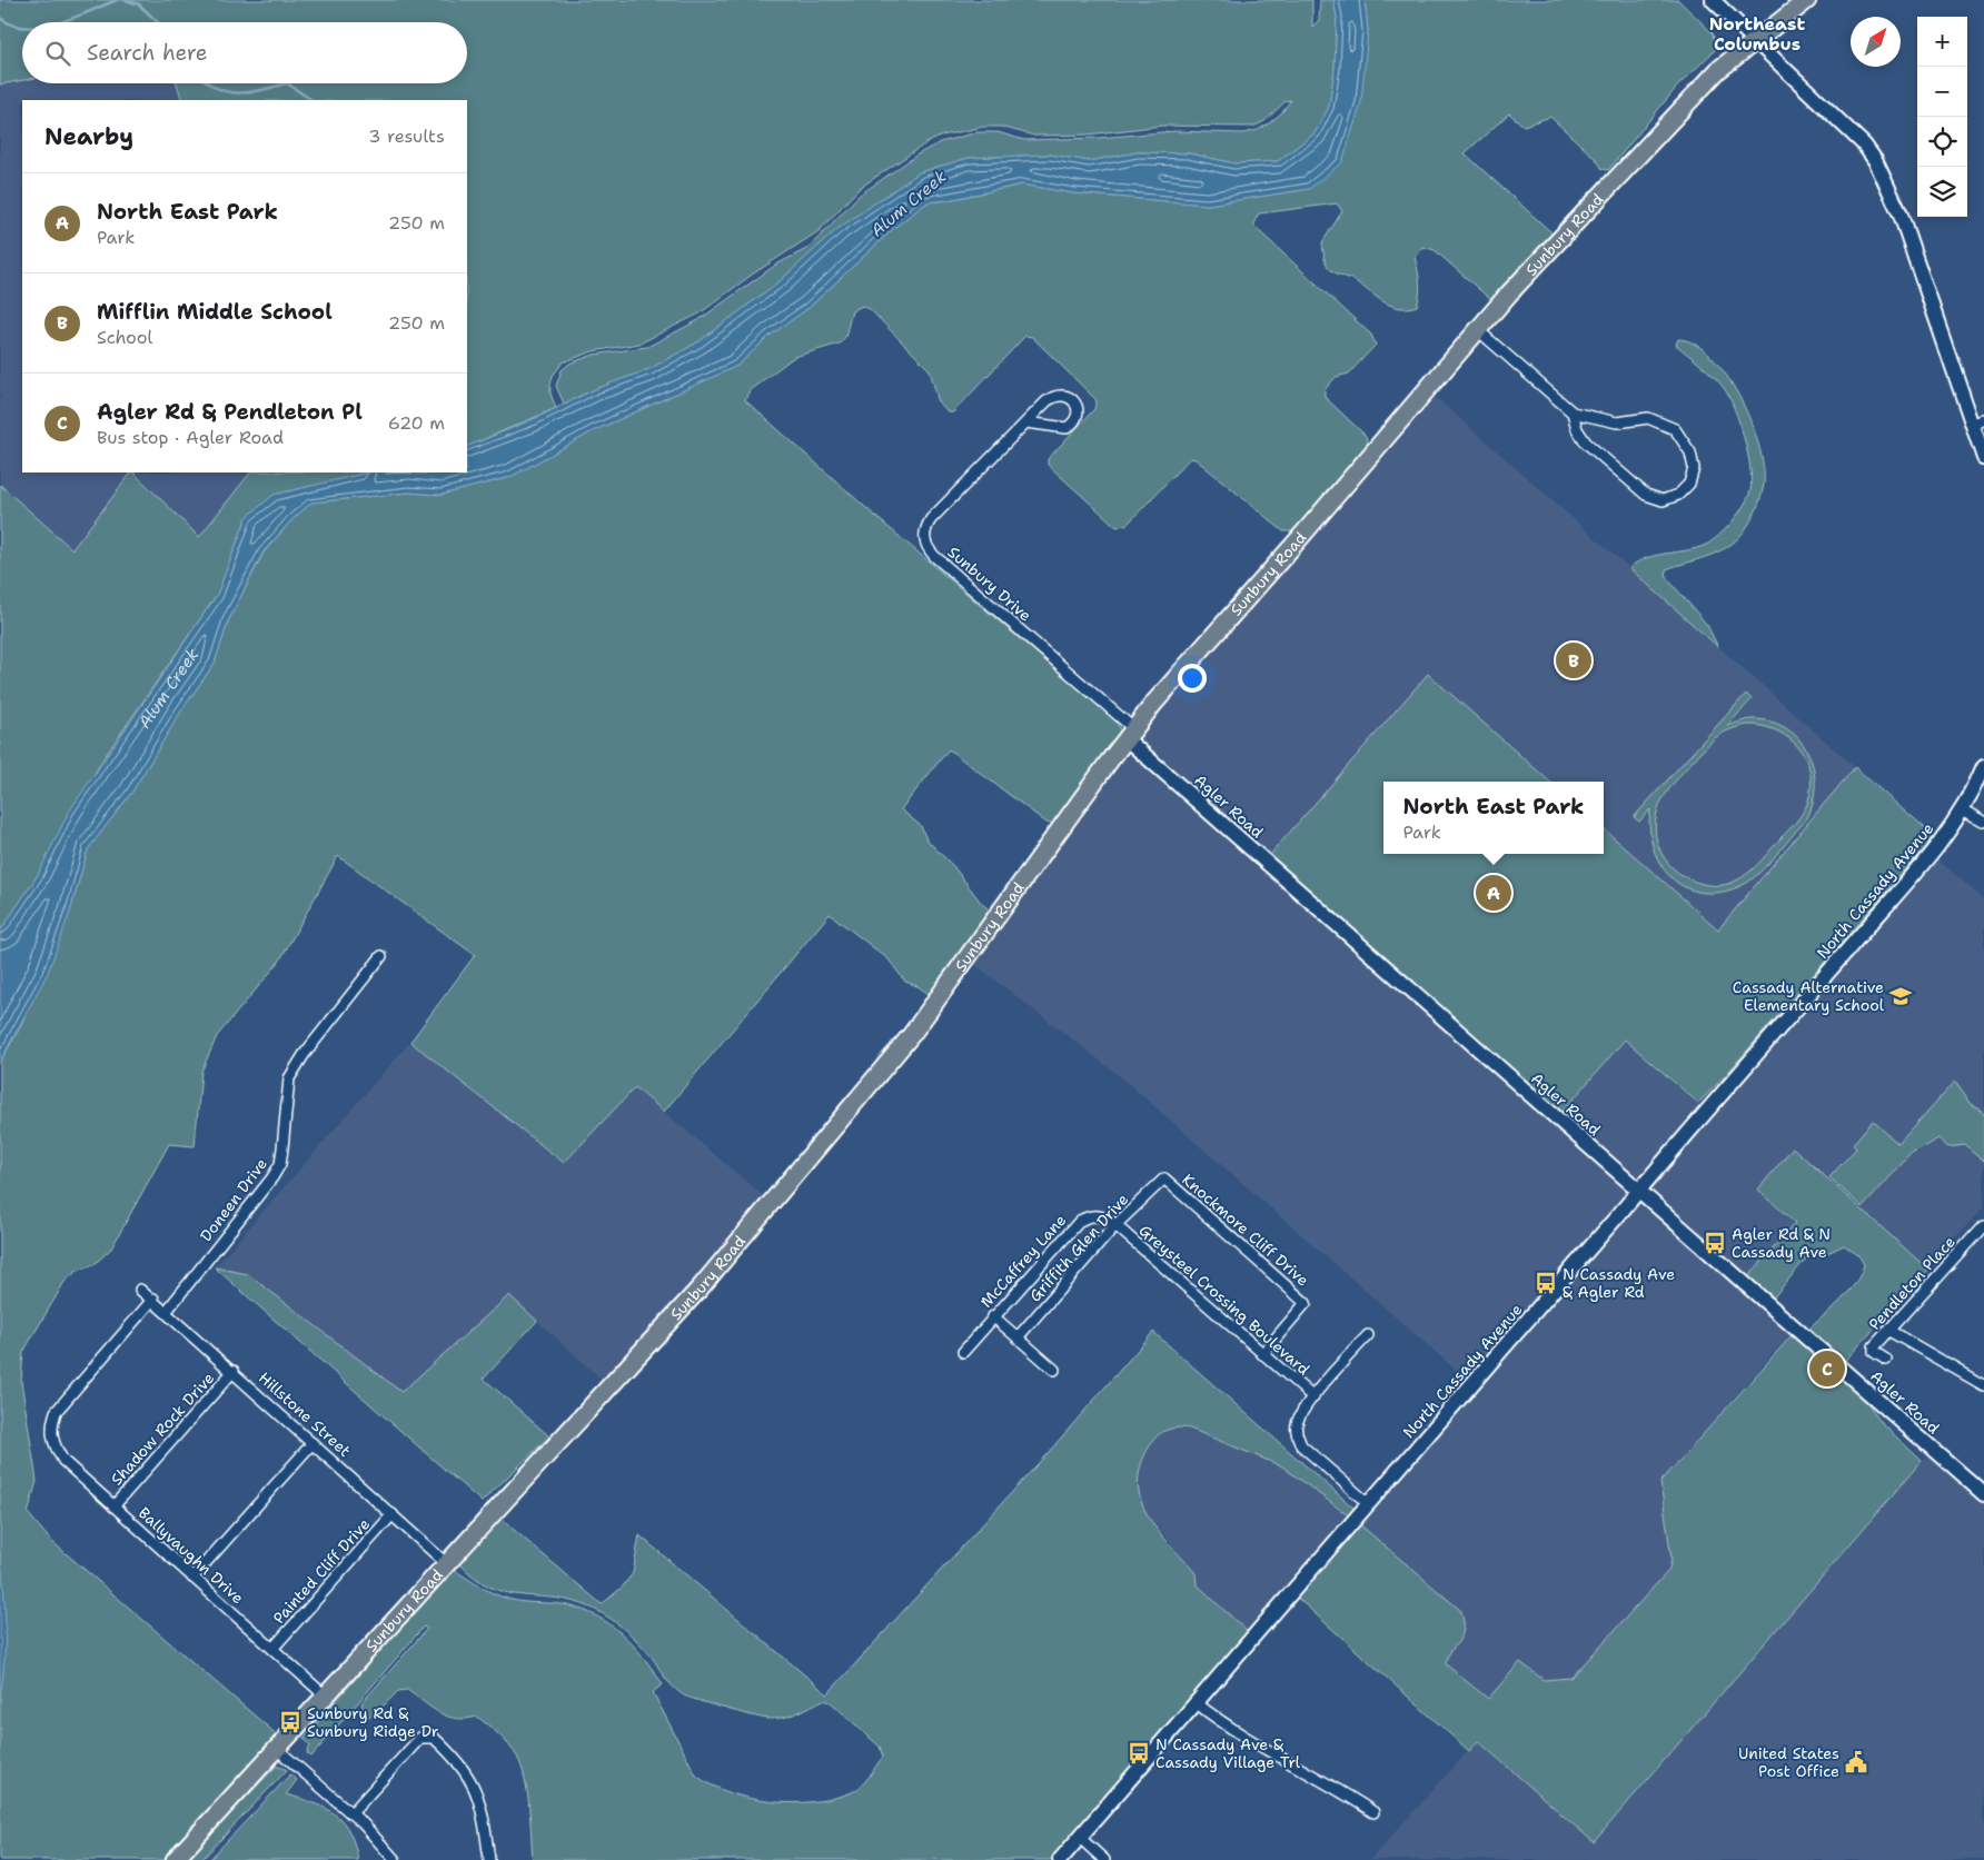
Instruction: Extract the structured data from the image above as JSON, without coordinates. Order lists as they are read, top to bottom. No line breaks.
{"streets":{"main road":["Sunbury Road","Agler Road","North Cassady Avenue"],"street":["Sunbury Drive","Doneen Drive","Knockmore Cliff Drive","Griffith Glen Drive","McCaffrey Lane","Pendleton Place","Greysteel Crossing Boulevard","Hillstone Street","Shadow Rock Drive","Ballyvaughn Drive","Painted Cliff Drive"]},"crossings":[["Sunbury Road","Sunbury Drive"],["Sunbury Road","Agler Road"],["Sunbury Road","Hillstone Street"],["Sunbury Road","Ballyvaughn Drive"],["Sunbury Drive","Agler Road"],["Agler Road","North Cassady Avenue"],["Doneen Drive","Hillstone Street"],["Knockmore Cliff Drive","Griffith Glen Drive"],["Knockmore Cliff Drive","Greysteel Crossing Boulevard"],["Griffith Glen Drive","McCaffrey Lane"],["Griffith Glen Drive","Greysteel Crossing Boulevard"],["McCaffrey Lane","Greysteel Crossing Boulevard"],["Hillstone Street","Shadow Rock Drive"],["Hillstone Street","Ballyvaughn Drive"],["Hillstone Street","Painted Cliff Drive"],["Shadow Rock Drive","Ballyvaughn Drive"],["Ballyvaughn Drive","Painted Cliff Drive"]],"districts":["Northeast Columbus"],"water":["Alum Creek"],"places":{"school or university":["Cassady Alternative Elementary School"],"bus stop":["Agler Rd & N Cassady Ave","N Cassady Ave & Agler Rd","Sunbury Rd & Sunbury Ridge Dr","N Cassady Ave & Cassady Village Trl"],"public building":["United States Post Office"]},"north":"top right","page":{"map_buttons":["+","−"],"search":"Search here","heading":["Nearby","3 results"],"list":[{"mark":"A","name":"North East Park","note":"Park","value":"250 m"},{"mark":"B","name":"Mifflin Middle School","note":"School","value":"250 m"},{"mark":"C","name":"Agler Rd & Pendleton Pl","note":"Bus stop · Agler Road","value":"620 m"}],"pins":["B","A","C"],"popup":["North East Park","Park"]}}
